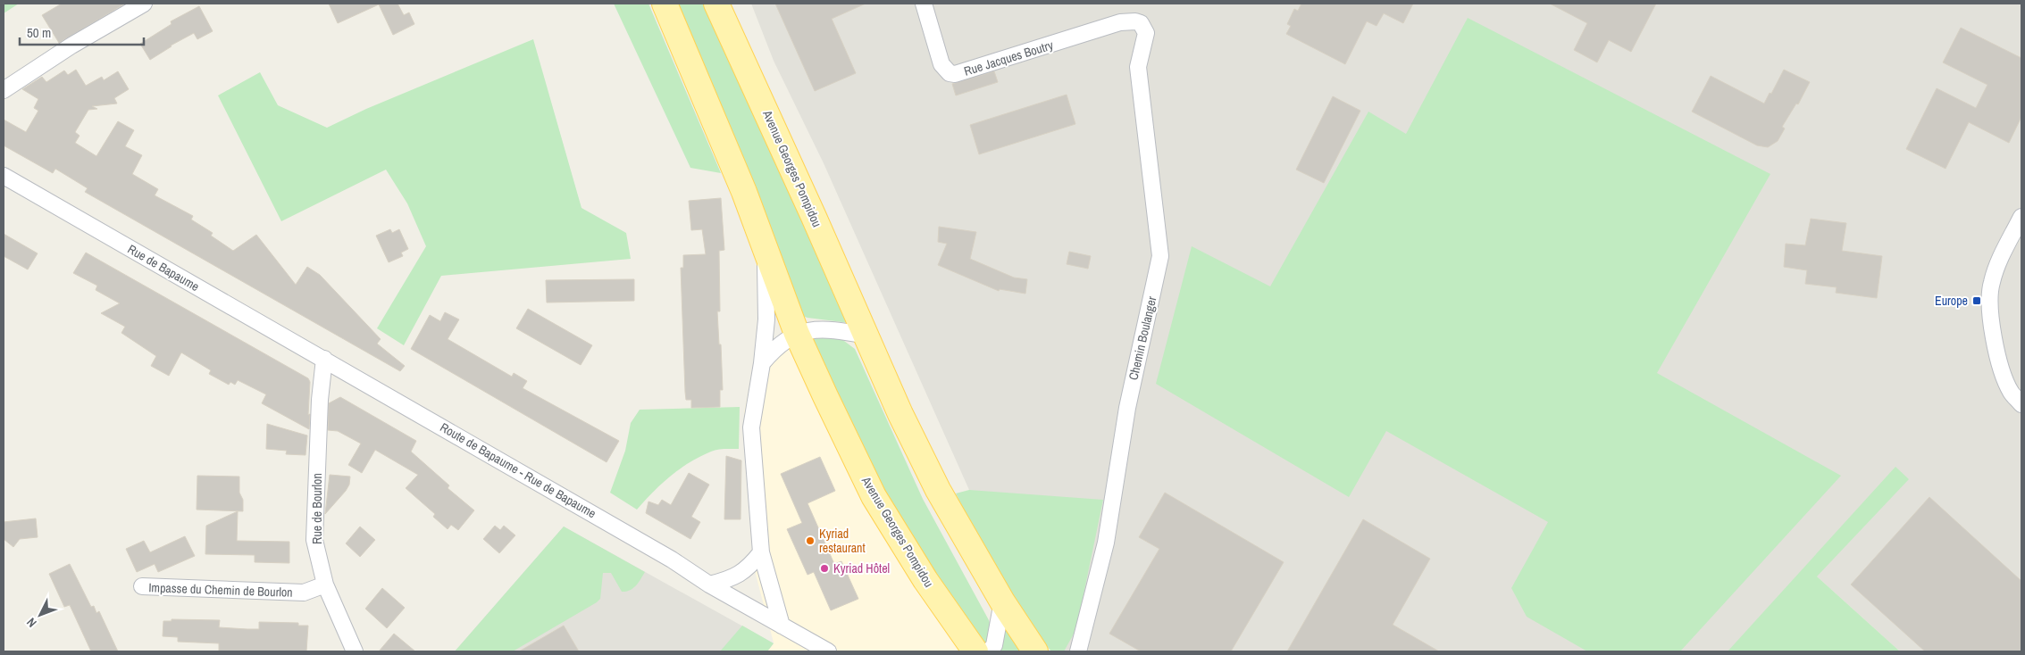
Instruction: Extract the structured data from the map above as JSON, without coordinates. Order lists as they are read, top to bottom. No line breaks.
{"streets":{"main road":["Avenue Georges Pompidou"],"street":["Rue Jacques Boutry","Rue de Bapaume","Chemin Boulanger","Route de Bapaume - Rue de Bapaume","Rue de Bourlon","Impasse du Chemin de Bourlon"]},"crossings":[["Rue Jacques Boutry","Chemin Boulanger"],["Rue de Bapaume","Route de Bapaume - Rue de Bapaume"],["Rue de Bapaume","Rue de Bourlon"],["Route de Bapaume - Rue de Bapaume","Rue de Bourlon"],["Rue de Bourlon","Impasse du Chemin de Bourlon"]],"places":{"transit":["Europe"],"other":["Kyriad restaurant","Kyriad Hôtel"]},"scale_bar":"50 m","north":"bottom left"}
